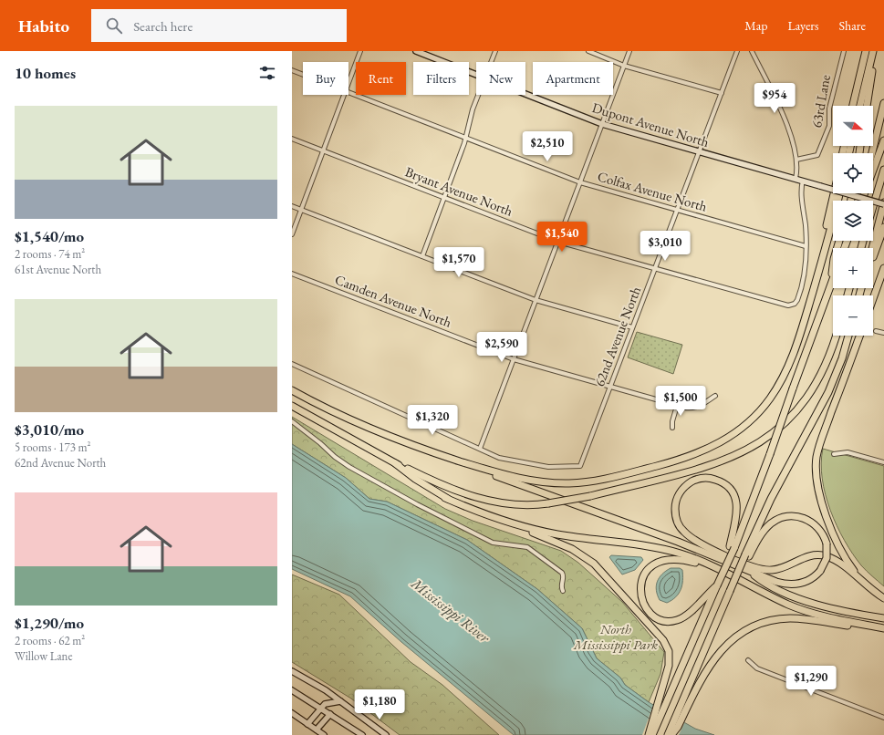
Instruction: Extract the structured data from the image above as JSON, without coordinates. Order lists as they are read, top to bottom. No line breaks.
{"streets":{"street":["63rd Lane","Dupont Avenue North","Bryant Avenue North","Colfax Avenue North","Camden Avenue North","62nd Avenue North"]},"crossings":[["Dupont Avenue North","62nd Avenue North"],["Bryant Avenue North","Colfax Avenue North"],["Bryant Avenue North","62nd Avenue North"],["Colfax Avenue North","62nd Avenue North"],["Camden Avenue North","62nd Avenue North"]],"water":["Mississippi River"],"parks":["North Mississippi Park"],"north":"right","page":{"header":"Habito","search":"Search here","nav":["Map","Layers","Share"],"heading":"10 homes","chip":["Buy","Rent","Filters","New","Apartment"],"price":["$954","$2,510","$1,540","$3,010","$1,570","$2,590","$1,500","$1,320","$1,290","$1,180"],"list":[{"name":"$1,540/mo","note":"2 rooms · 74 m² · 61st Avenue North"},{"name":"$3,010/mo","note":"5 rooms · 173 m² · 62nd Avenue North"},{"name":"$1,290/mo","note":"2 rooms · 62 m² · Willow Lane"}],"map_buttons":["+","−"]}}
